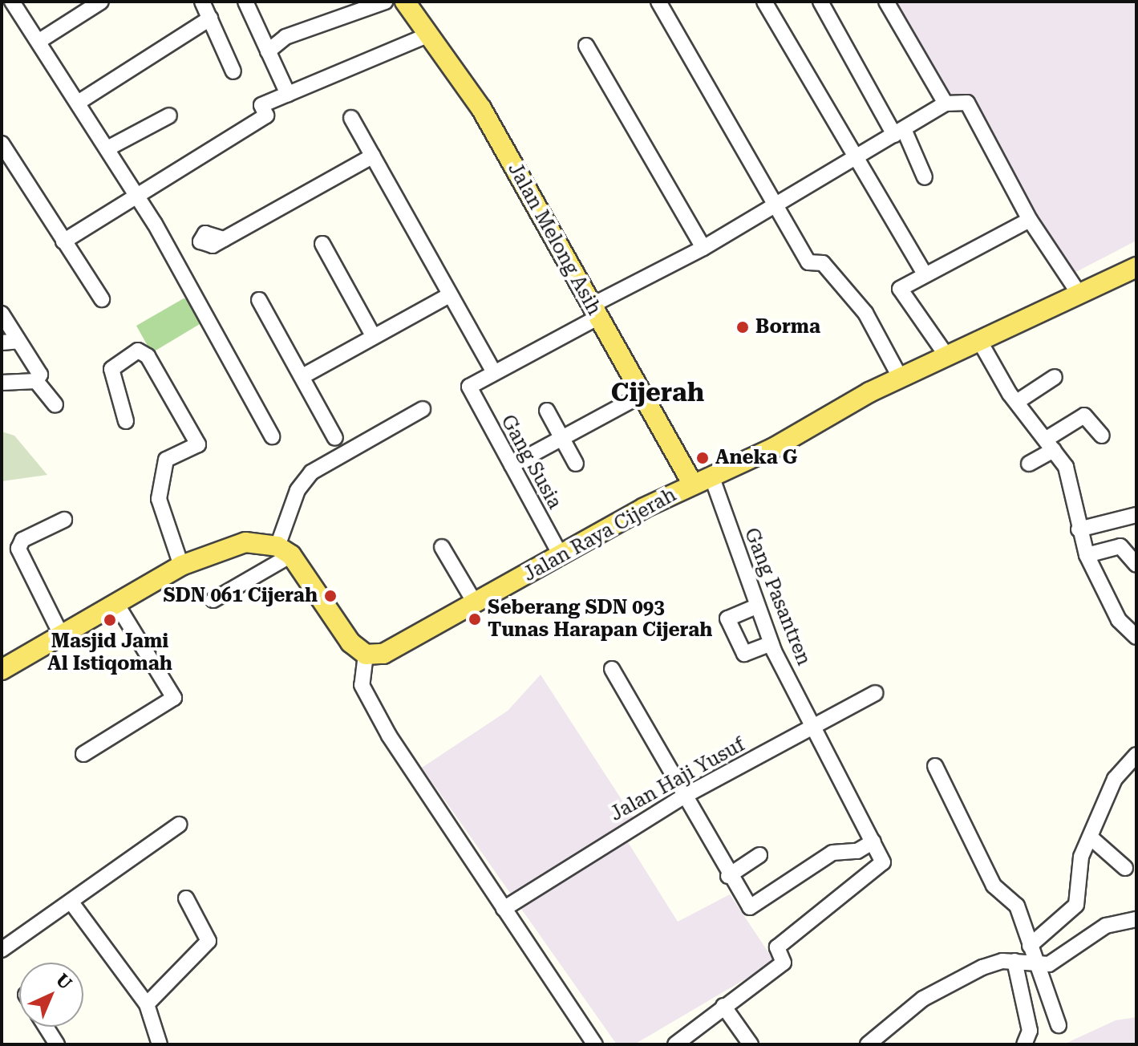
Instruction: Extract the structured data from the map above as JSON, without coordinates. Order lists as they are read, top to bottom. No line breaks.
{"streets":{"main road":["Jalan Melong Asih","Jalan Raya Cijerah"],"street":["Gang Susia","Gang Pasantren","Jalan Haji Yusuf"]},"crossings":[["Jalan Melong Asih","Jalan Raya Cijerah"],["Gang Susia","Jalan Raya Cijerah"],["Jalan Raya Cijerah","Gang Pasantren"],["Gang Pasantren","Jalan Haji Yusuf"]],"districts":["Cijerah"],"places":["Borma","Aneka G","SDN 061 Cijerah","Seberang SDN 093 Tunas Harapan Cijerah","Masjid Jami Al Istiqomah"],"north":"top right"}
